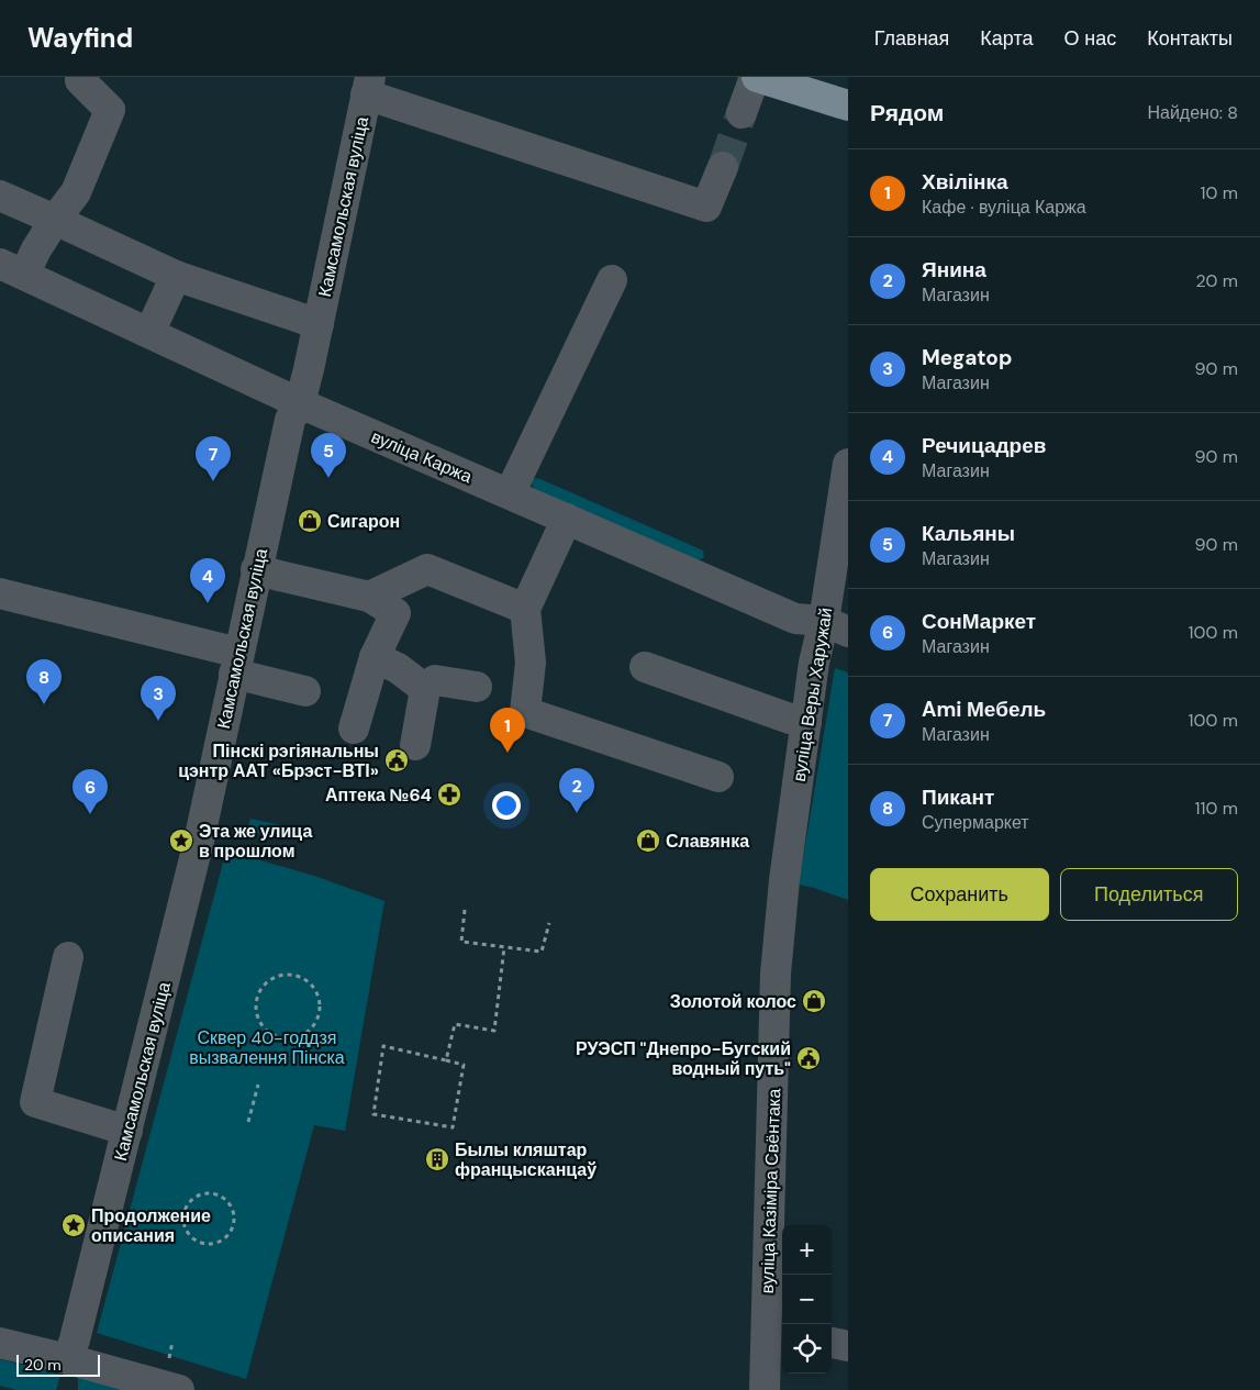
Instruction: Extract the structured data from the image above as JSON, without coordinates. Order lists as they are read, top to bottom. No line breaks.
{"streets":{"street":["Камсамольская вуліца","вуліца Каржа","вуліца Веры Харужай","вуліца Казіміра Свёнтака"]},"crossings":[["Камсамольская вуліца","вуліца Каржа"],["вуліца Каржа","вуліца Веры Харужай"],["вуліца Веры Харужай","вуліца Казіміра Свёнтака"]],"parks":["Сквер 40-годдзя вызвалення Пінска"],"places":{"shop":["Сигарон","Славянка","Золотой колос"],"public building":["Пінскі рэгіянальны цэнтр ААТ «Брэст-ВТІ»","РУЭСП \"Днепро-Бугский водный путь\""],"pharmacy":["Аптека №64"],"place":["Эта же улица в прошлом","Продолжение описания"],"building":["Былы кляштар францысканцаў"]},"scale_bar":"20 m","page":{"header":"Wayfind","nav":["Главная","Карта","О нас","Контакты"],"heading":["Рядом","Найдено: 8"],"list":[{"mark":"1","name":"Хвілінка","note":"Кафе · вуліца Каржа","value":"10 m"},{"mark":"2","name":"Янина","note":"Магазин","value":"20 m"},{"mark":"3","name":"Megatop","note":"Магазин","value":"90 m"},{"mark":"4","name":"Речицадрев","note":"Магазин","value":"90 m"},{"mark":"5","name":"Кальяны","note":"Магазин","value":"90 m"},{"mark":"6","name":"СонМаркет","note":"Магазин","value":"100 m"},{"mark":"7","name":"Ami Мебель","note":"Магазин","value":"100 m"},{"mark":"8","name":"Пикант","note":"Супермаркет","value":"110 m"}],"pins":["5","7","4","8","3","1","2","6"],"buttons":["Сохранить","Поделиться"],"map_buttons":["+","−"],"scale":"20 m"}}
